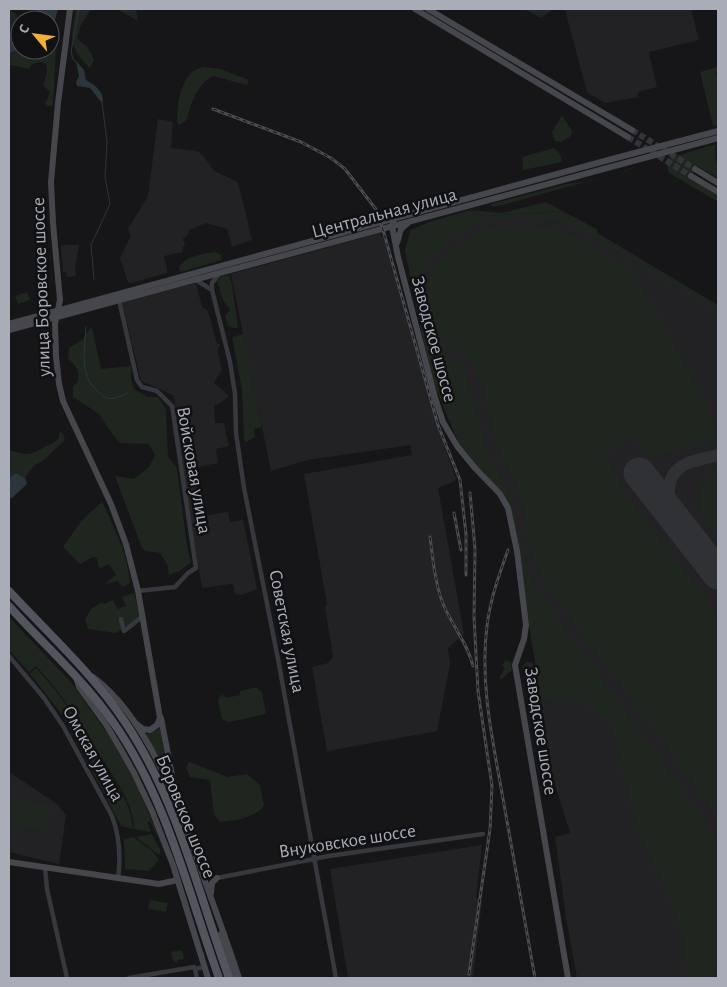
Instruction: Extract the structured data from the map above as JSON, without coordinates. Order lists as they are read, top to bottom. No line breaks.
{"streets":{"main road":["Боровское шоссе"],"street":["Центральная улица","улица Боровское шоссе","Заводское шоссе","Войсковая улица","Советская улица","Омская улица","Внуковское шоссе"]},"crossings":[["Центральная улица","улица Боровское шоссе"],["Центральная улица","Заводское шоссе"],["Центральная улица","Войсковая улица"],["улица Боровское шоссе","Войсковая улица"],["Советская улица","Внуковское шоссе"]],"north":"top left"}
